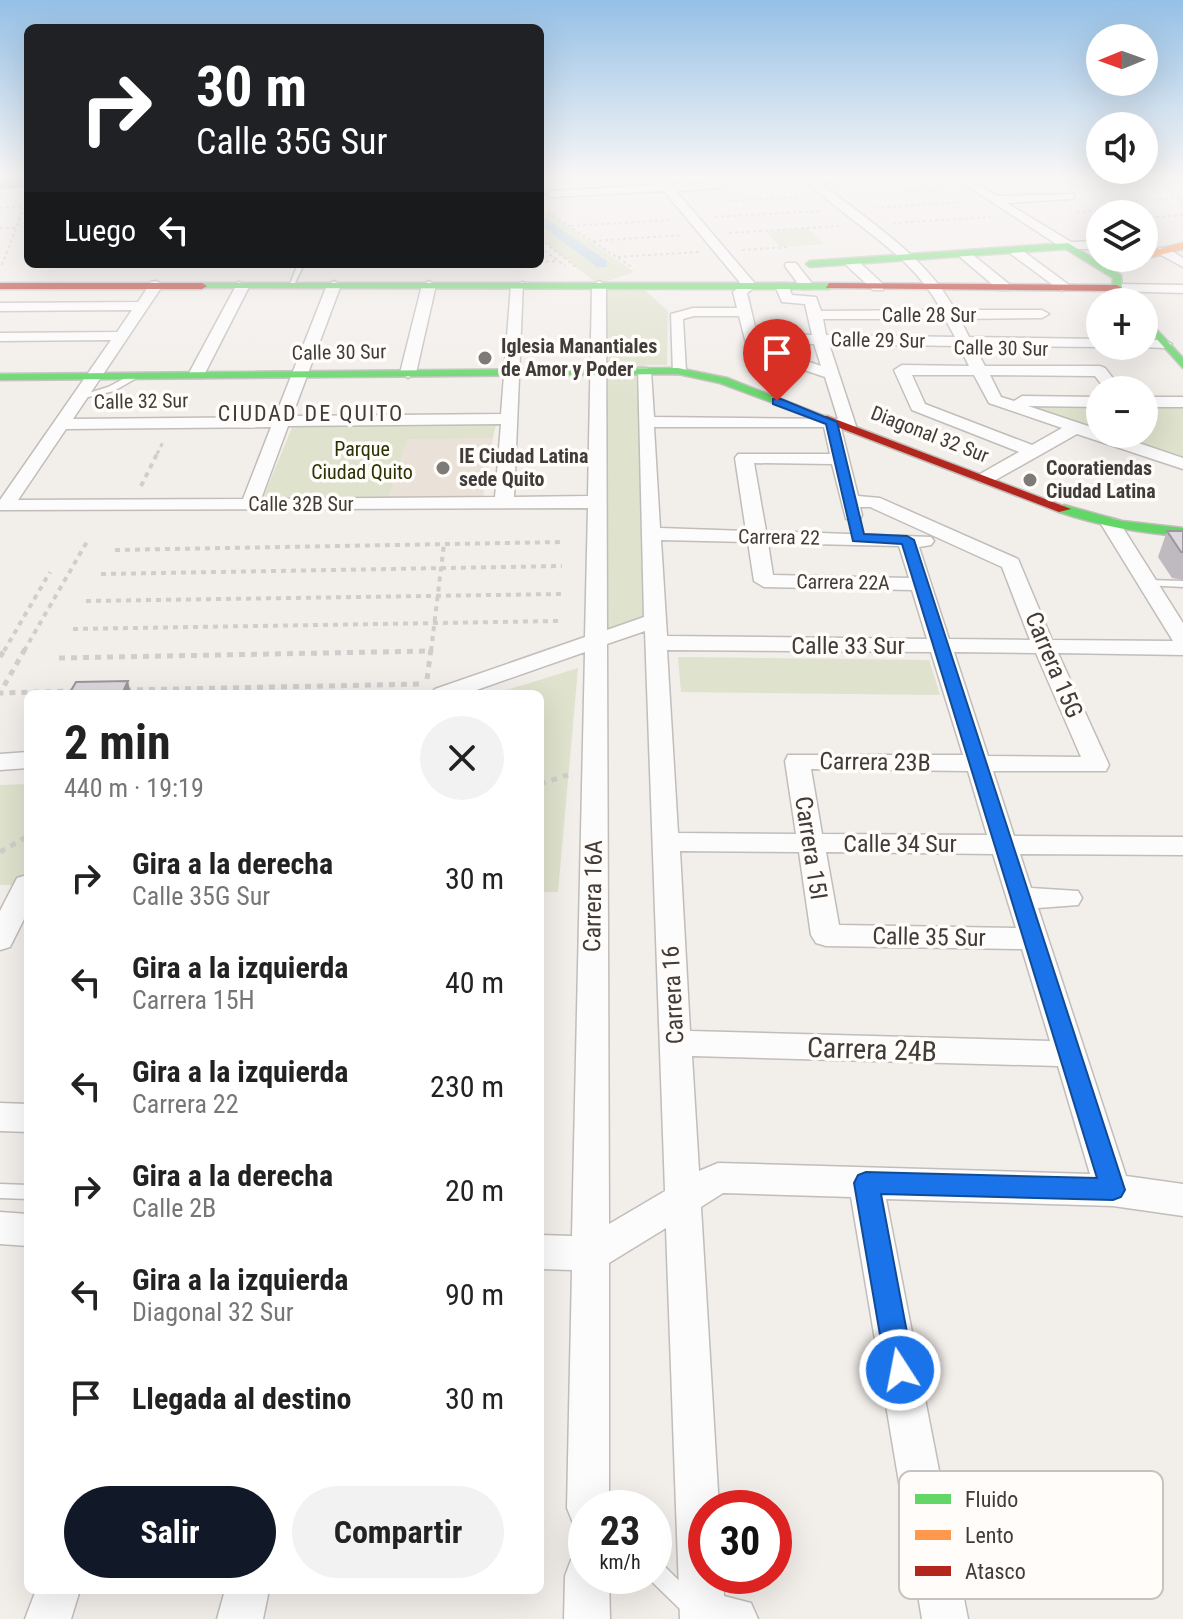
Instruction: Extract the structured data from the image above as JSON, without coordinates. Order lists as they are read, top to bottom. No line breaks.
{"streets":{"street":["Calle 28 Sur","Calle 29 Sur","Calle 30 Sur","Calle 32 Sur","Diagonal 32 Sur","Calle 32B Sur","Carrera 22","Carrera 22A","Calle 33 Sur","Carrera 15G","Carrera 23B","Calle 34 Sur","Carrera 15I","Carrera 16A","Calle 35 Sur","Carrera 16","Carrera 24B"]},"crossings":[["Calle 30 Sur","Diagonal 32 Sur"],["Calle 30 Sur","Carrera 16A"],["Calle 30 Sur","Carrera 16"],["Calle 32 Sur","Calle 32B Sur"],["Calle 32B Sur","Carrera 16A"],["Carrera 22","Carrera 22A"],["Carrera 22","Carrera 15G"],["Carrera 22","Carrera 16"],["Calle 33 Sur","Carrera 15G"],["Calle 33 Sur","Carrera 16A"],["Calle 33 Sur","Carrera 16"],["Carrera 15G","Carrera 23B"],["Carrera 23B","Carrera 15I"],["Calle 34 Sur","Carrera 15I"],["Calle 34 Sur","Carrera 16"],["Carrera 15I","Calle 35 Sur"],["Carrera 16","Carrera 24B"]],"districts":["CIUDAD DE QUITO"],"parks":["Parque Ciudad Quito"],"places":["Iglesia Manantiales de Amor y Poder","IE Ciudad Latina sede Quito","Cooratiendas Ciudad Latina"],"legend":["Fluido","Lento","Atasco"],"north":"left","page":{"map_buttons":["+","−"],"turn":["30 m","Calle 35G Sur"],"then":"Luego","heading":["2 min","440 m · 19:19"],"list":[{"name":"Gira a la derecha","note":"Calle 35G Sur","value":"30 m"},{"name":"Gira a la izquierda","note":"Carrera 15H","value":"40 m"},{"name":"Gira a la izquierda","note":"Carrera 22","value":"230 m"},{"name":"Gira a la derecha","note":"Calle 2B","value":"20 m"},{"name":"Gira a la izquierda","note":"Diagonal 32 Sur","value":"90 m"},{"name":"Llegada al destino","value":"30 m"}],"buttons":["Salir","Compartir"],"speed":"23 km/h","limit":"30"}}
